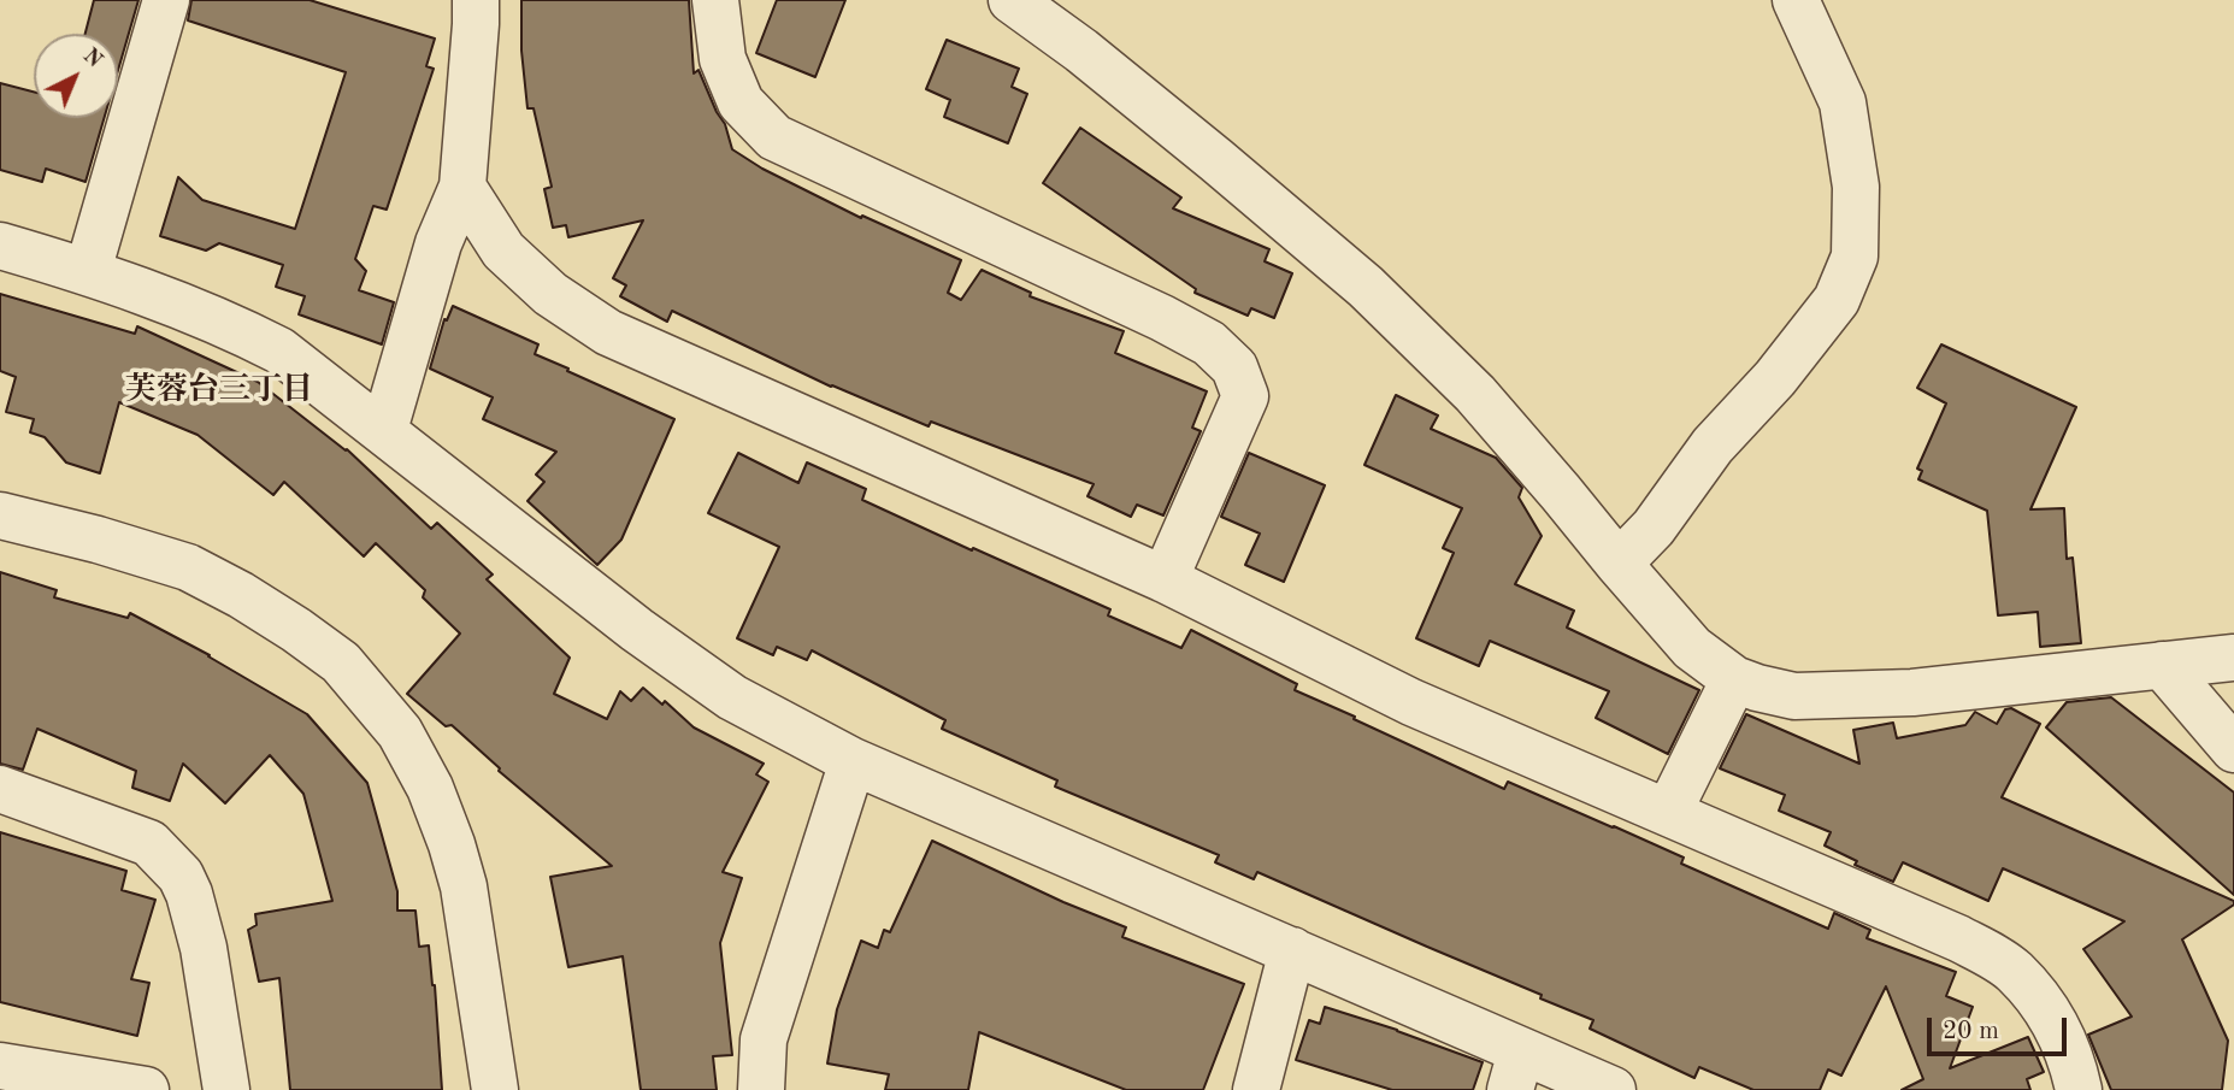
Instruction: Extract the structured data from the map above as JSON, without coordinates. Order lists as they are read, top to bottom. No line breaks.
{"districts":["芙蓉台三丁目"],"scale_bar":"20 m","north":"top right"}
